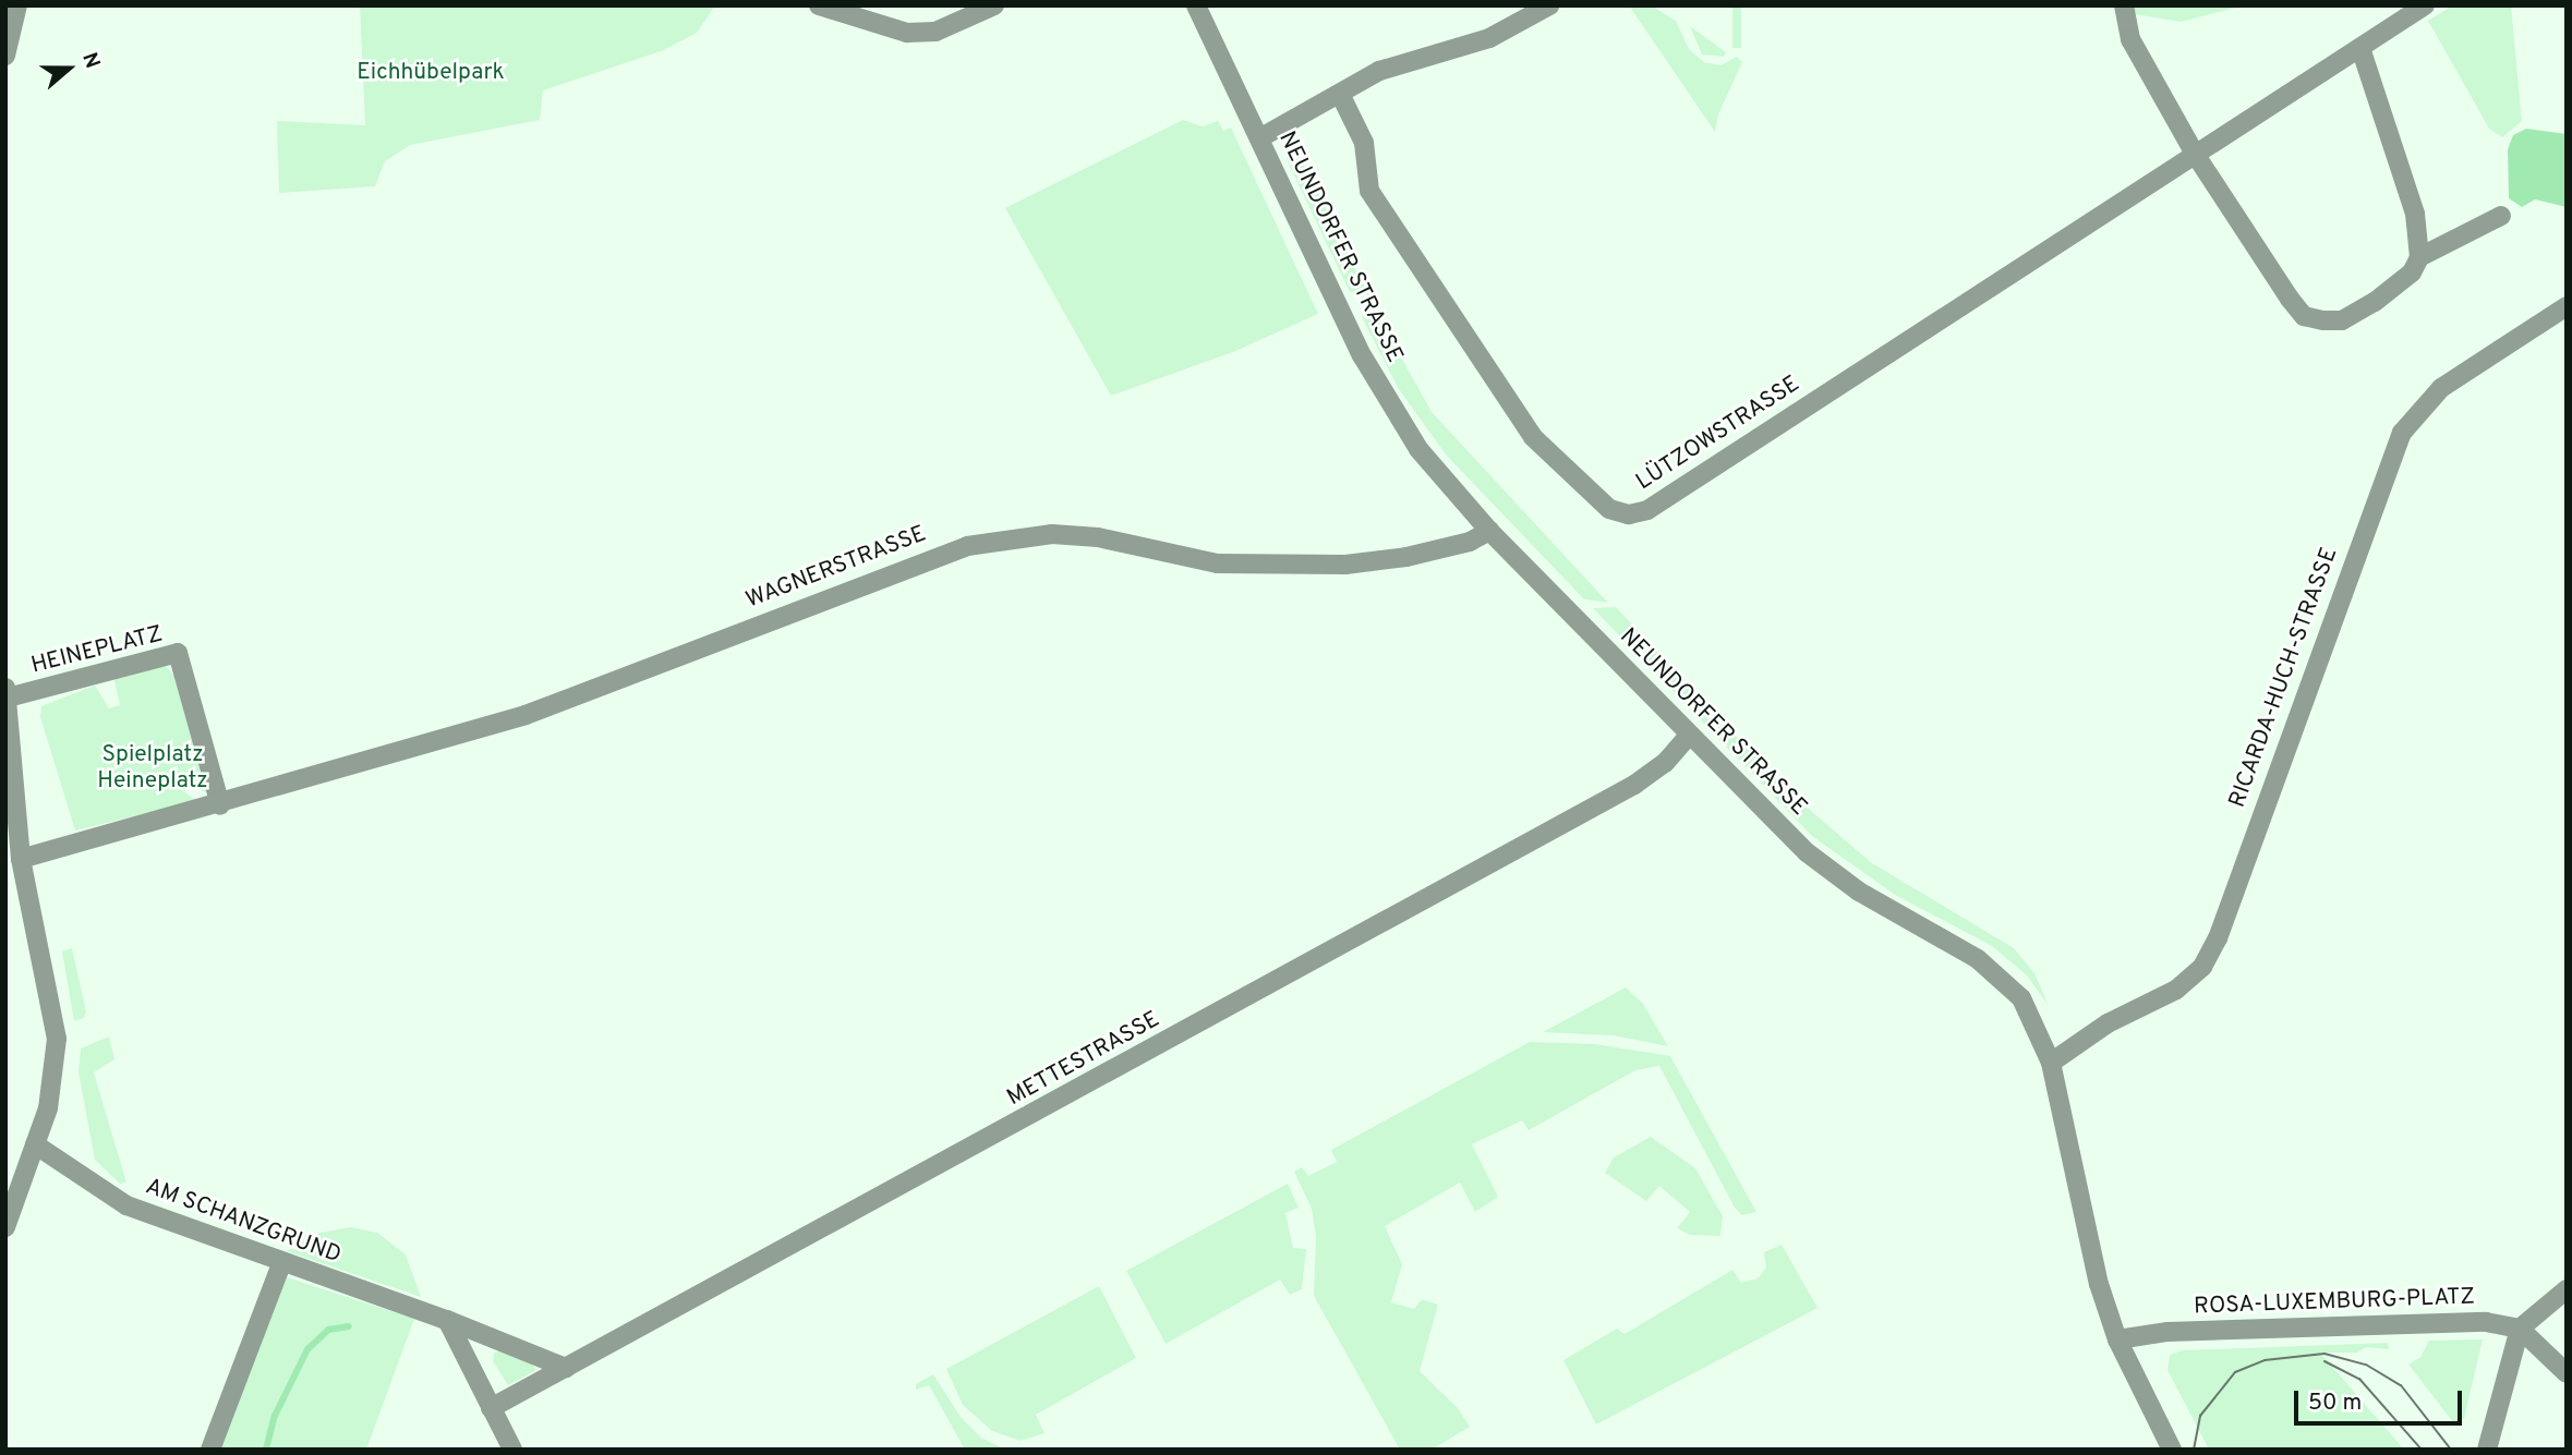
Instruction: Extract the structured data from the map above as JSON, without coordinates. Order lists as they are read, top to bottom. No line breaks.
{"streets":{"street":["NEUNDORFER STRASSE","LÜTZOWSTRASSE","WAGNERSTRASSE","HEINEPLATZ","RICARDA-HUCH-STRASSE","METTESTRASSE","AM SCHANZGRUND","ROSA-LUXEMBURG-PLATZ"]},"crossings":[["NEUNDORFER STRASSE","WAGNERSTRASSE"],["NEUNDORFER STRASSE","RICARDA-HUCH-STRASSE"],["NEUNDORFER STRASSE","METTESTRASSE"],["NEUNDORFER STRASSE","ROSA-LUXEMBURG-PLATZ"],["WAGNERSTRASSE","HEINEPLATZ"],["HEINEPLATZ","AM SCHANZGRUND"],["METTESTRASSE","AM SCHANZGRUND"]],"parks":["Eichhübelpark","Spielplatz Heineplatz"],"scale_bar":"50 m","north":"right"}
